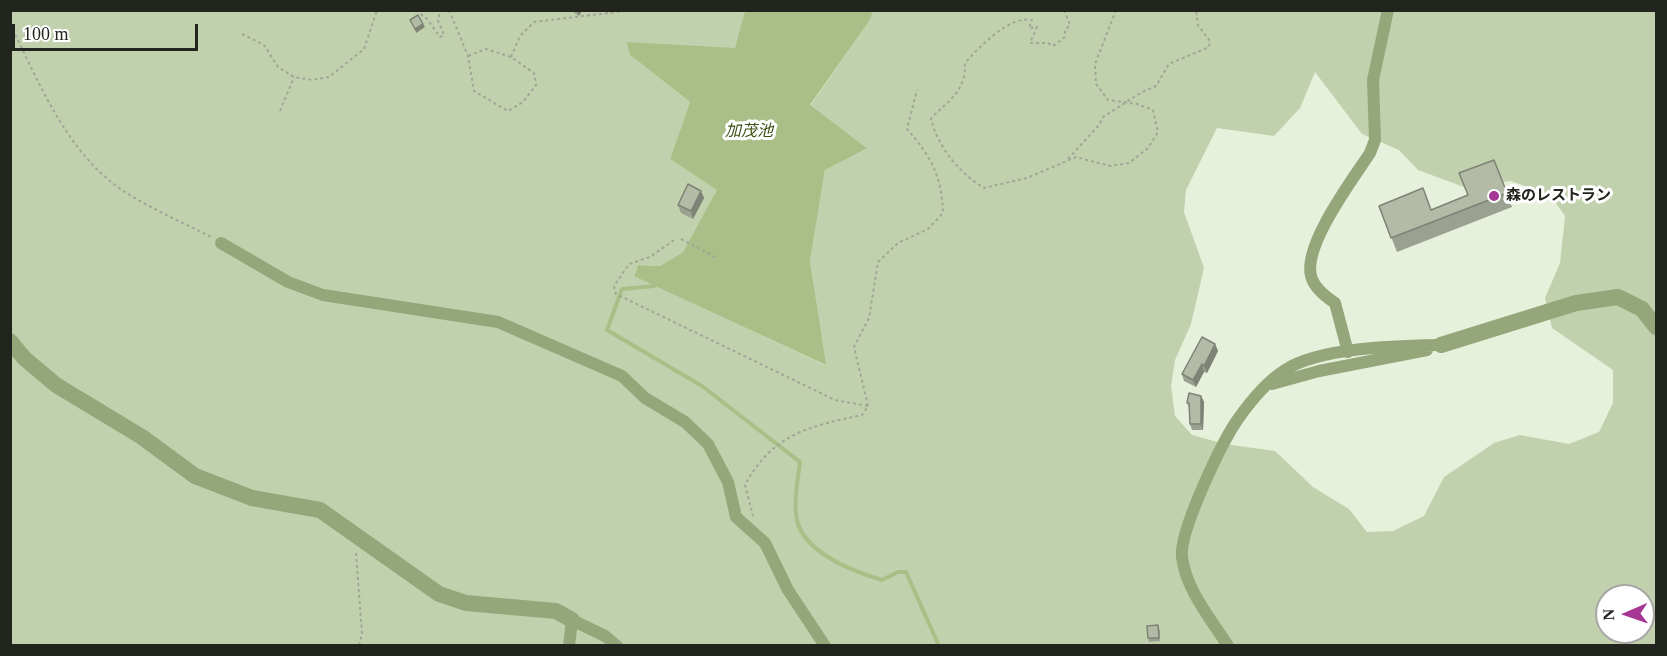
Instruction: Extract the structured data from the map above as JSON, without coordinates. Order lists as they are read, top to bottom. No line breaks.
{"water":["加茂池"],"places":["森のレストラン"],"scale_bar":"100 m","north":"left"}
